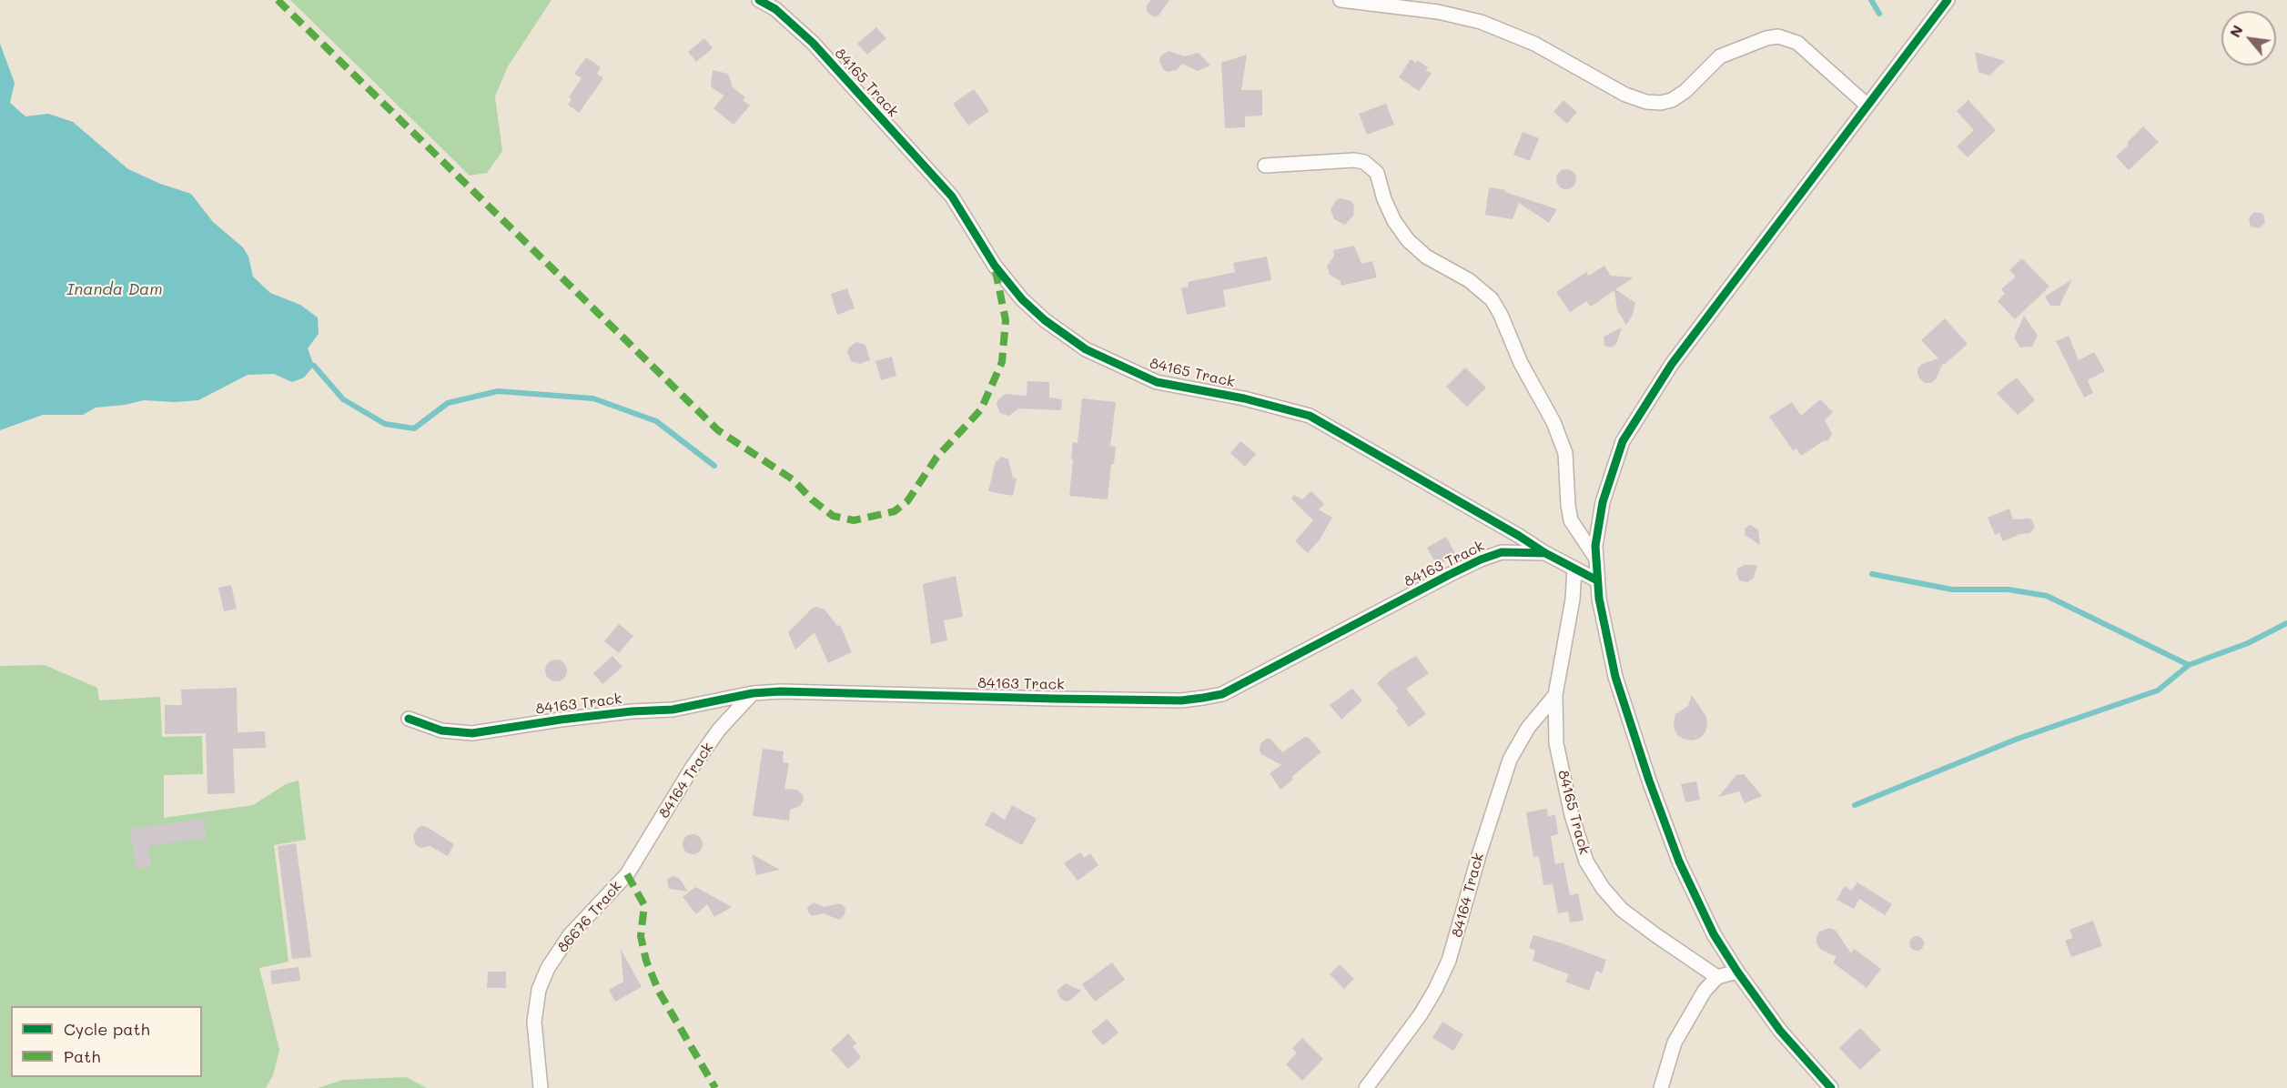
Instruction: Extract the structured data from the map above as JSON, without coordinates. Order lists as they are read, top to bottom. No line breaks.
{"streets":{"street":["84165 Track","84163 Track","84164 Track","86676 Track"]},"crossings":[["84165 Track","84163 Track"],["84165 Track","84164 Track"],["84163 Track","84164 Track"],["84164 Track","86676 Track"]],"water":["Inanda Dam"],"legend":["Cycle path","Path"],"north":"top left"}
